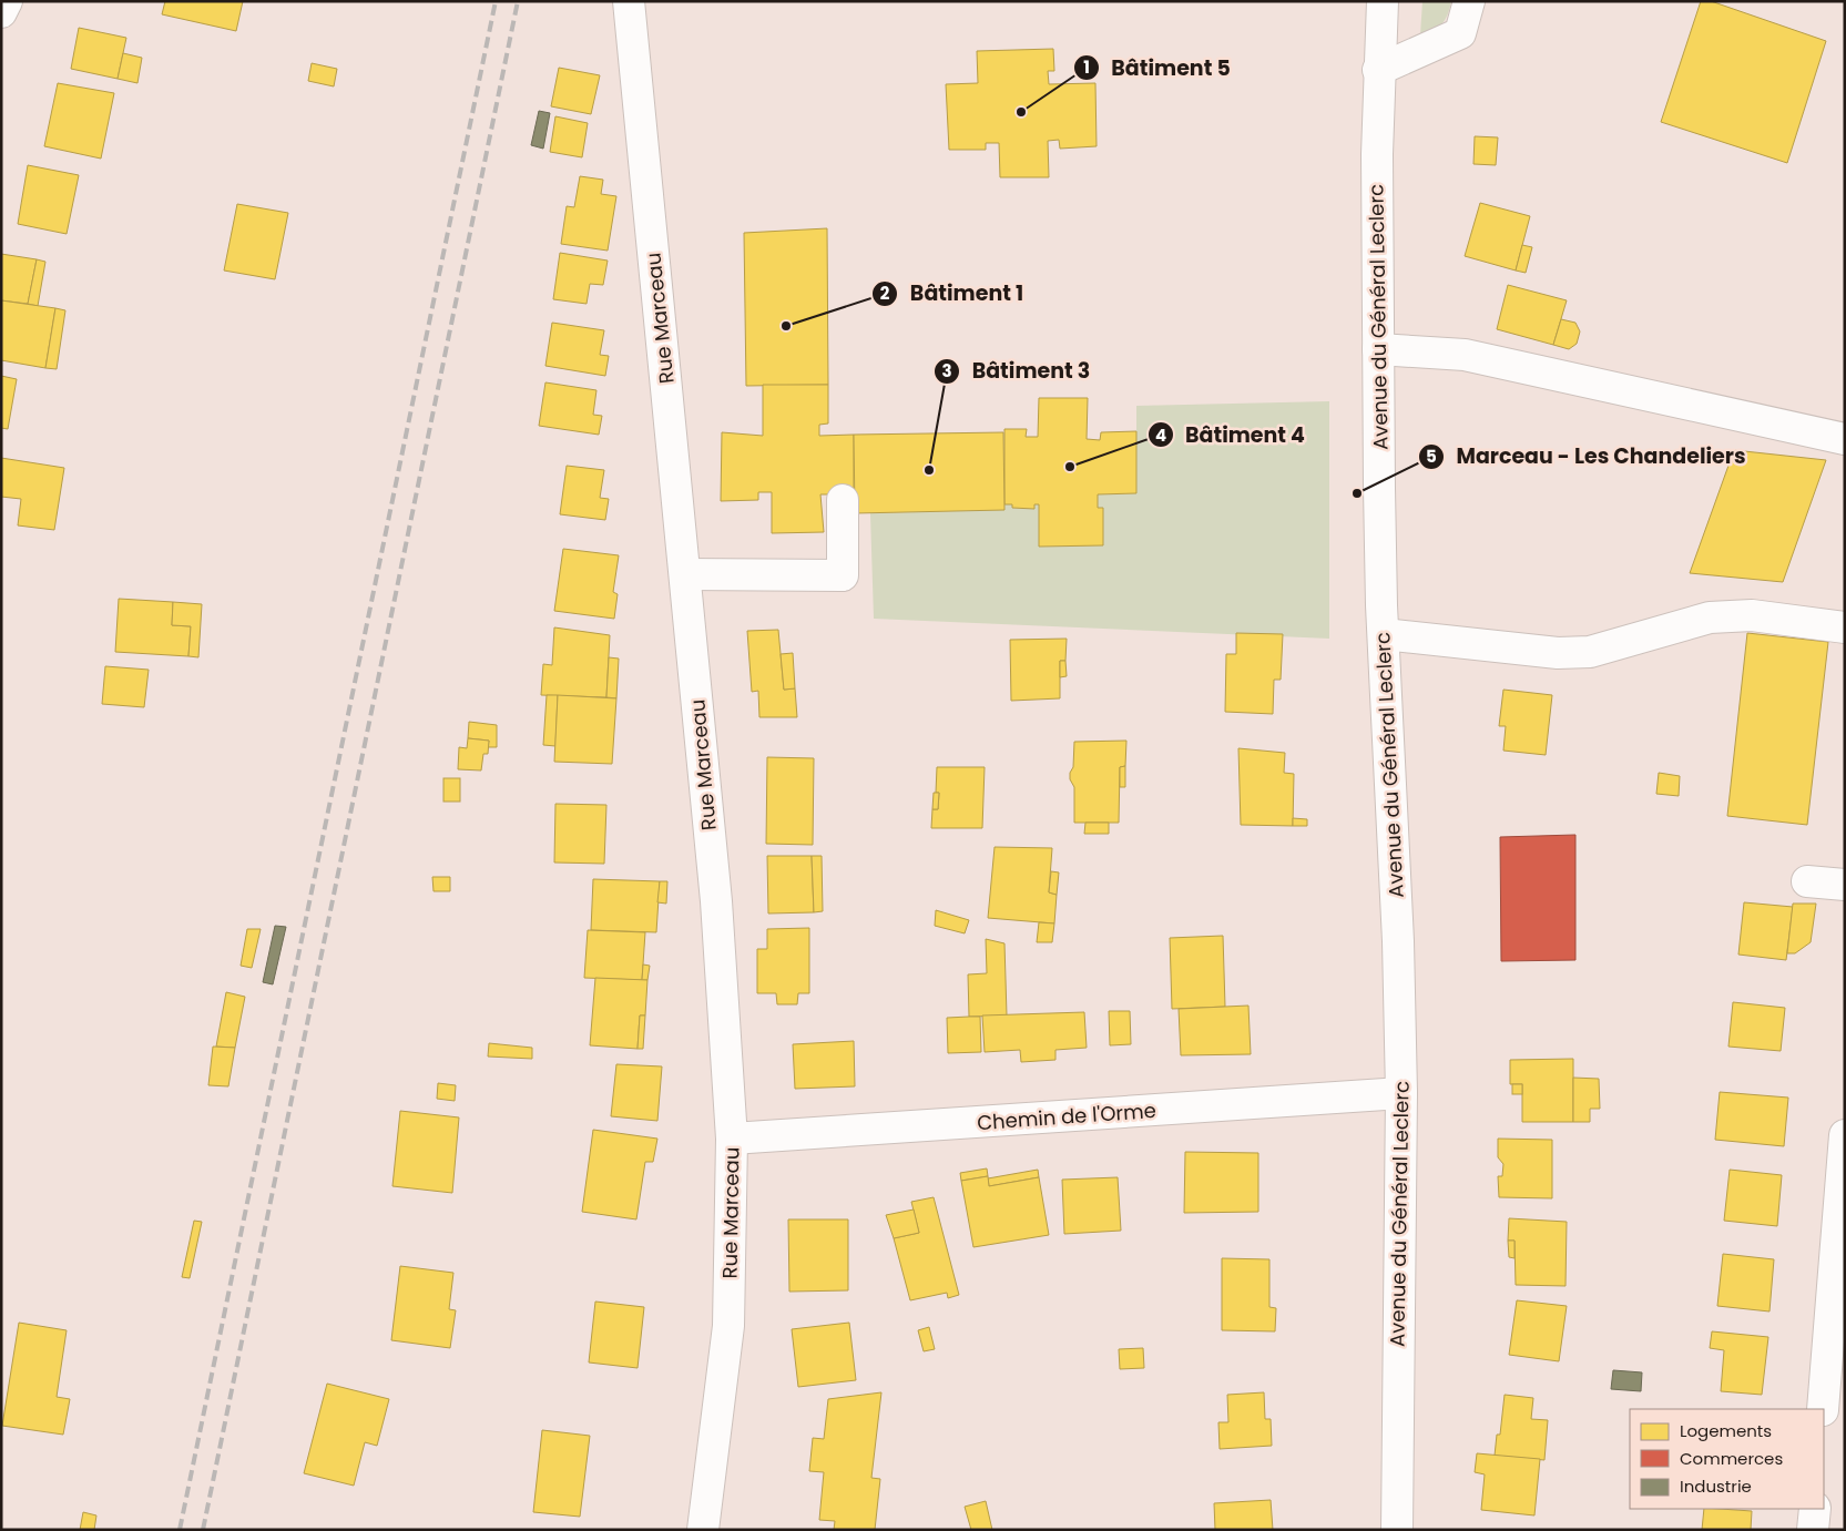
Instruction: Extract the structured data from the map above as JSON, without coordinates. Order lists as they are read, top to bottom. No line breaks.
{"streets":{"street":["Avenue du Général Leclerc","Rue Marceau","Chemin de l'Orme"]},"crossings":[["Avenue du Général Leclerc","Chemin de l'Orme"],["Rue Marceau","Chemin de l'Orme"]],"places":["Bâtiment 5","Bâtiment 1","Bâtiment 4","Bâtiment 3","Marceau - Les Chandeliers"],"legend":["Logements","Commerces","Industrie"]}
